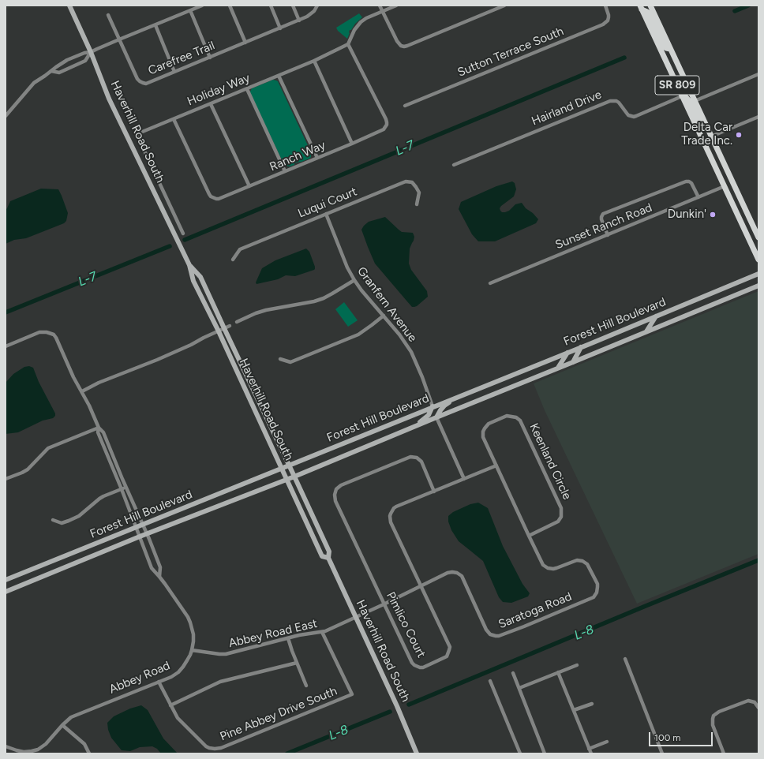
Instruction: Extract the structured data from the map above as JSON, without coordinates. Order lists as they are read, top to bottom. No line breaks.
{"streets":{"main road":["SR 809","Haverhill Road South","Forest Hill Boulevard"],"street":["Sutton Terrace South","Carefree Trail","Holiday Way","Hairland Drive","Ranch Way","Luqui Court","Sunset Ranch Road","Granfern Avenue","Keenland Circle","Saratoga Road","Pimlico Court","Abbey Road East","Abbey Road","Pine Abbey Drive South"]},"crossings":[["SR 809","Hairland Drive"],["SR 809","Sunset Ranch Road"],["Holiday Way","Ranch Way"],["Haverhill Road South","Forest Hill Boulevard"],["Haverhill Road South","Saratoga Road"],["Haverhill Road South","Abbey Road East"],["Luqui Court","Granfern Avenue"],["Granfern Avenue","Forest Hill Boulevard"],["Forest Hill Boulevard","Abbey Road"],["Keenland Circle","Saratoga Road"],["Keenland Circle","Pimlico Court"],["Saratoga Road","Pimlico Court"],["Saratoga Road","Abbey Road East"],["Abbey Road East","Abbey Road"],["Abbey Road East","Pine Abbey Drive South"],["Abbey Road","Pine Abbey Drive South"]],"water":["L-7","L-8"],"places":["Delta Car Trade Inc.","Dunkin'"],"scale_bar":"100 m"}
